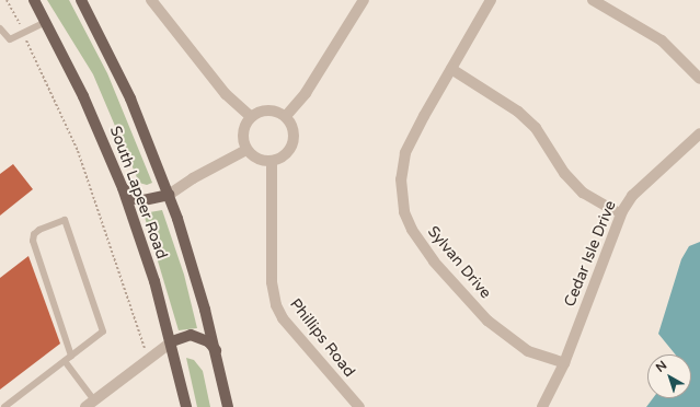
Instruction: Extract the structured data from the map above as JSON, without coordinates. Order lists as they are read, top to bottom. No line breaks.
{"streets":{"main road":["South Lapeer Road"],"street":["Cedar Isle Drive","Sylvan Drive","Phillips Road"]},"crossings":[["Cedar Isle Drive","Sylvan Drive"]],"north":"top left"}
